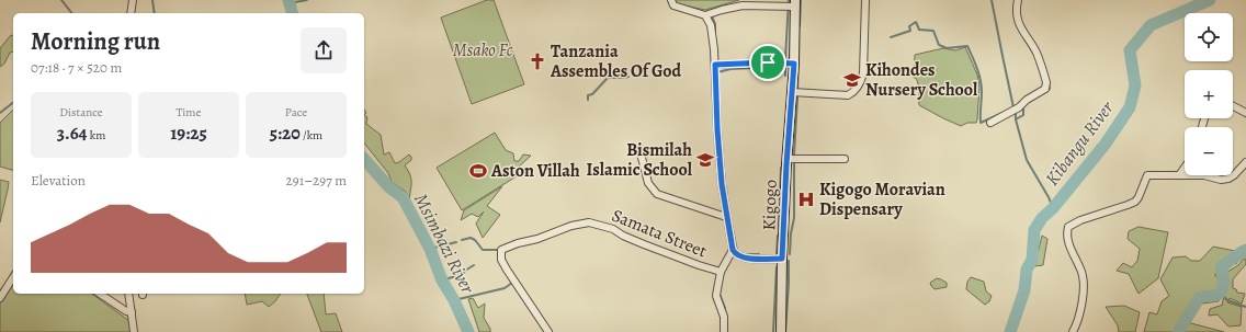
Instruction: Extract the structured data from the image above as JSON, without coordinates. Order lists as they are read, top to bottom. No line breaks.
{"streets":{"main road":["Kigogo"],"street":["Samata Street"]},"water":["Kibangu River","Msimbazi River"],"parks":["Msako Fc"],"places":{"church":["Tanzania Assembles Of God"],"school or university":["Kihondes Nursery School","Bismilah Islamic School"],"sports":["Aston Villah"],"hospital":["Kigogo Moravian Dispensary"]},"page":{"map_buttons":["+","−"],"heading":["Morning run","07:18 · 7 × 520 m"],"stats":[["Distance","3.64 km"],["Time","19:25"],["Pace","5:20 /km"]],"chart":["Elevation","291–297 m"]}}
